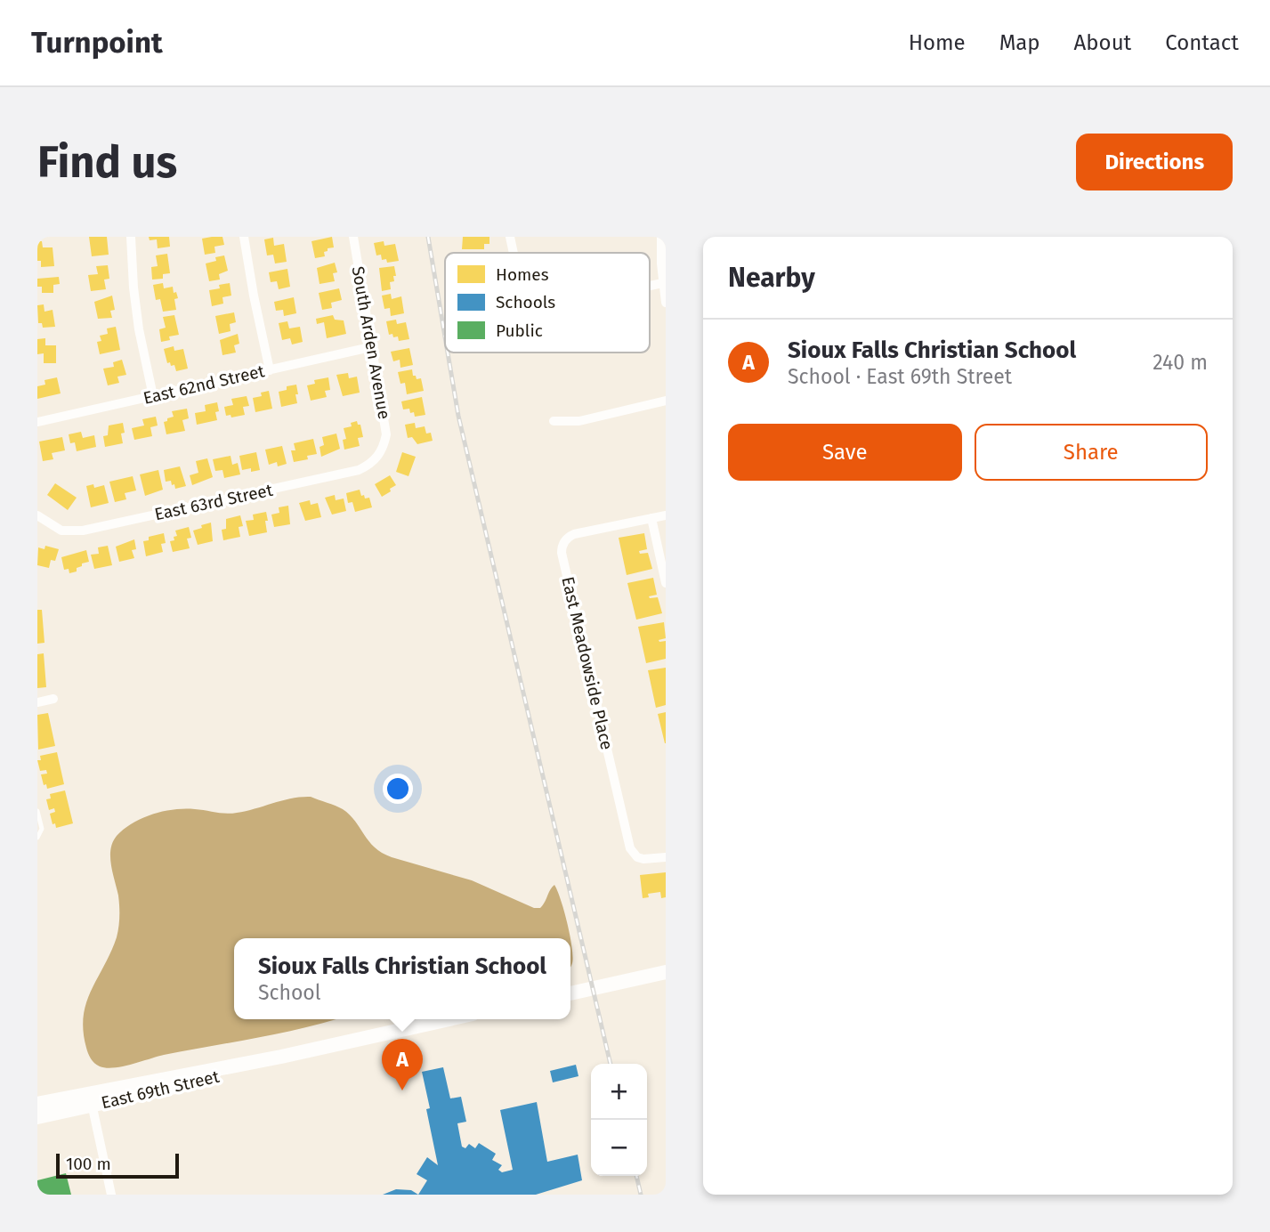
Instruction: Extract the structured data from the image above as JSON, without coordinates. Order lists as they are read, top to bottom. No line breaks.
{"streets":{"main road":["East 69th Street"],"street":["South Arden Avenue","East 62nd Street","East 63rd Street","East Meadowside Place"]},"crossings":[["South Arden Avenue","East 62nd Street"],["South Arden Avenue","East 63rd Street"]],"legend":["Homes","Schools","Public"],"scale_bar":"100 m","page":{"header":"Turnpoint","nav":["Home","Map","About","Contact"],"buttons":["Directions",["Save","Share"]],"title":"Find us","heading":"Nearby","list":[{"mark":"A","name":"Sioux Falls Christian School","note":"School · East 69th Street","value":"240 m"}],"popup":["Sioux Falls Christian School","School"],"pins":"A","map_buttons":["+","−"],"scale":"100 m"}}
